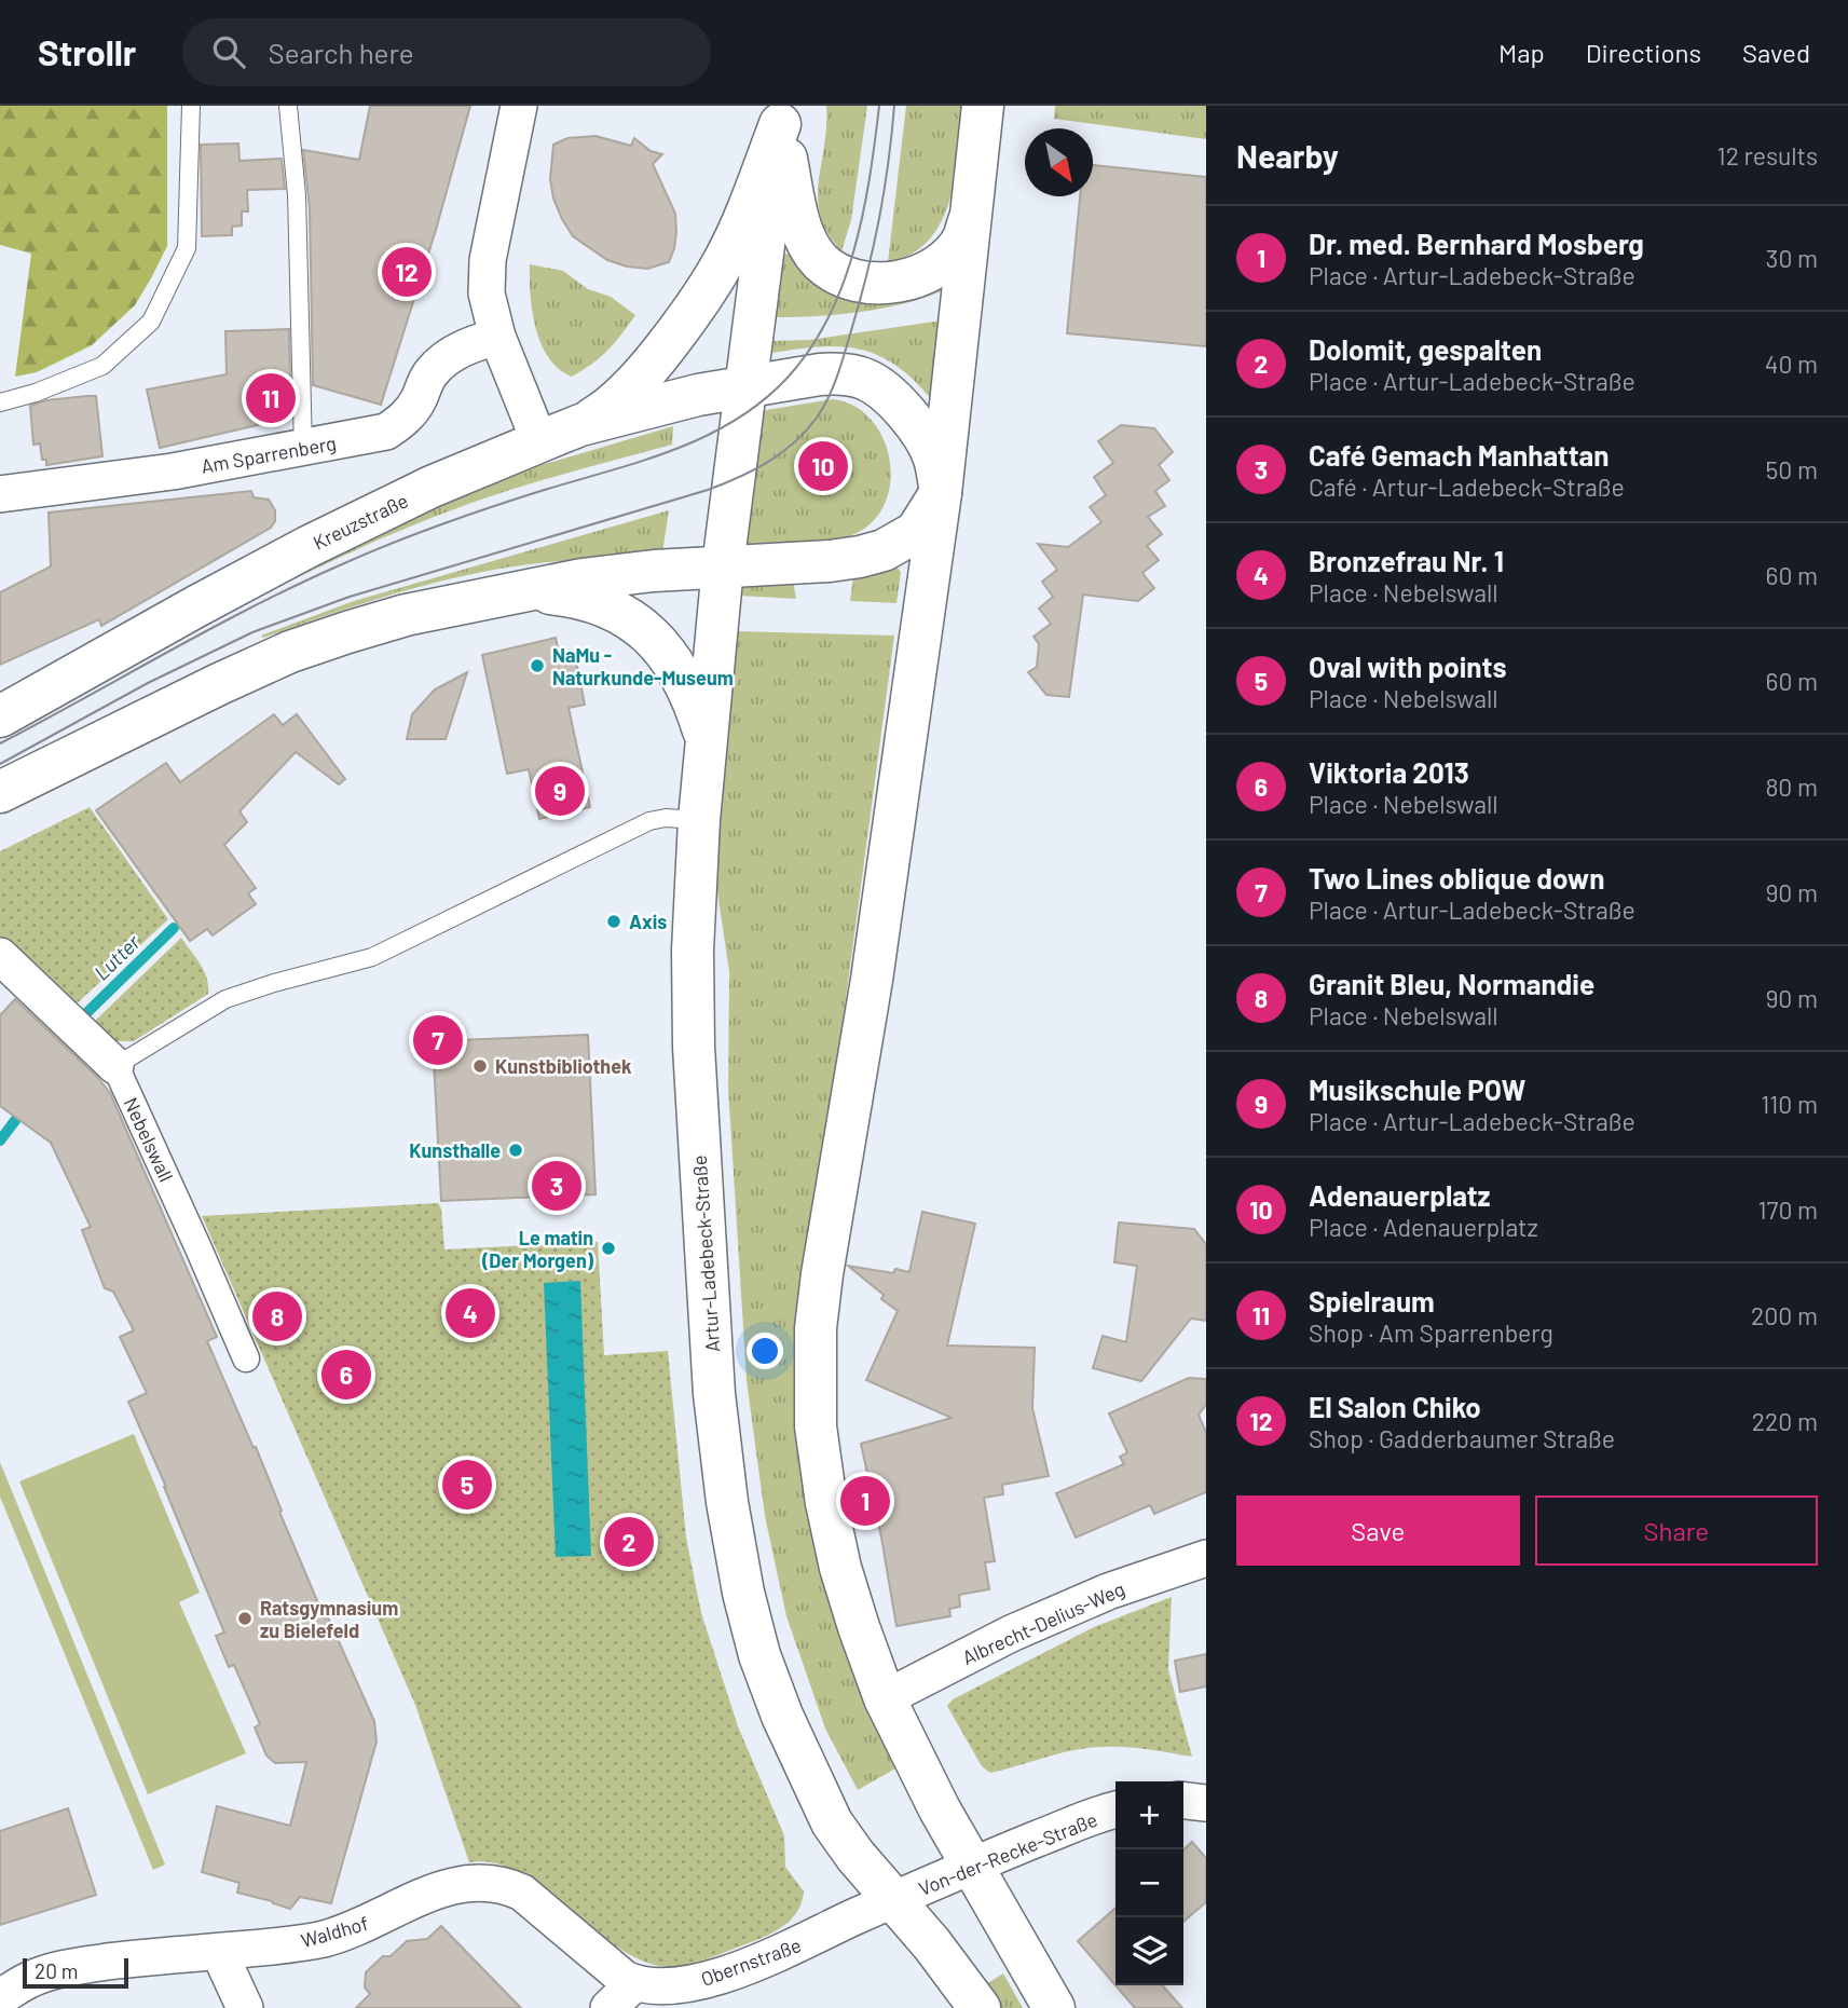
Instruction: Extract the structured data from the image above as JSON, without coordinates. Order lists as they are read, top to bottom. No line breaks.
{"streets":{"main road":["Kreuzstraße","Artur-Ladebeck-Straße"],"street":["Am Sparrenberg","Nebelswall","Albrecht-Delius-Weg","Von-der-Recke-Straße","Waldhof","Obernstraße"]},"crossings":[["Kreuzstraße","Artur-Ladebeck-Straße"],["Artur-Ladebeck-Straße","Von-der-Recke-Straße"],["Artur-Ladebeck-Straße","Obernstraße"],["Von-der-Recke-Straße","Obernstraße"],["Waldhof","Obernstraße"]],"water":["Lutter"],"places":["NaMu - Naturkunde-Museum","Axis","Kunstbibliothek","Kunsthalle","Le matin (Der Morgen)","Ratsgymnasium zu Bielefeld"],"scale_bar":"20 m","north":"bottom right","page":{"header":"Strollr","search":"Search here","nav":["Map","Directions","Saved"],"heading":["Nearby","12 results"],"list":[{"mark":"1","name":"Dr. med. Bernhard Mosberg","note":"Place · Artur-Ladebeck-Straße","value":"30 m"},{"mark":"2","name":"Dolomit, gespalten","note":"Place · Artur-Ladebeck-Straße","value":"40 m"},{"mark":"3","name":"Café Gemach Manhattan","note":"Café · Artur-Ladebeck-Straße","value":"50 m"},{"mark":"4","name":"Bronzefrau Nr. 1","note":"Place · Nebelswall","value":"60 m"},{"mark":"5","name":"Oval with points","note":"Place · Nebelswall","value":"60 m"},{"mark":"6","name":"Viktoria 2013","note":"Place · Nebelswall","value":"80 m"},{"mark":"7","name":"Two Lines oblique down","note":"Place · Artur-Ladebeck-Straße","value":"90 m"},{"mark":"8","name":"Granit Bleu, Normandie","note":"Place · Nebelswall","value":"90 m"},{"mark":"9","name":"Musikschule POW","note":"Place · Artur-Ladebeck-Straße","value":"110 m"},{"mark":"10","name":"Adenauerplatz","note":"Place · Adenauerplatz","value":"170 m"},{"mark":"11","name":"Spielraum","note":"Shop · Am Sparrenberg","value":"200 m"},{"mark":"12","name":"El Salon Chiko","note":"Shop · Gadderbaumer Straße","value":"220 m"}],"pins":["12","11","10","9","7","3","4","8","6","5","1","2"],"buttons":["Save","Share"],"map_buttons":["+","−"],"scale":"20 m"}}
